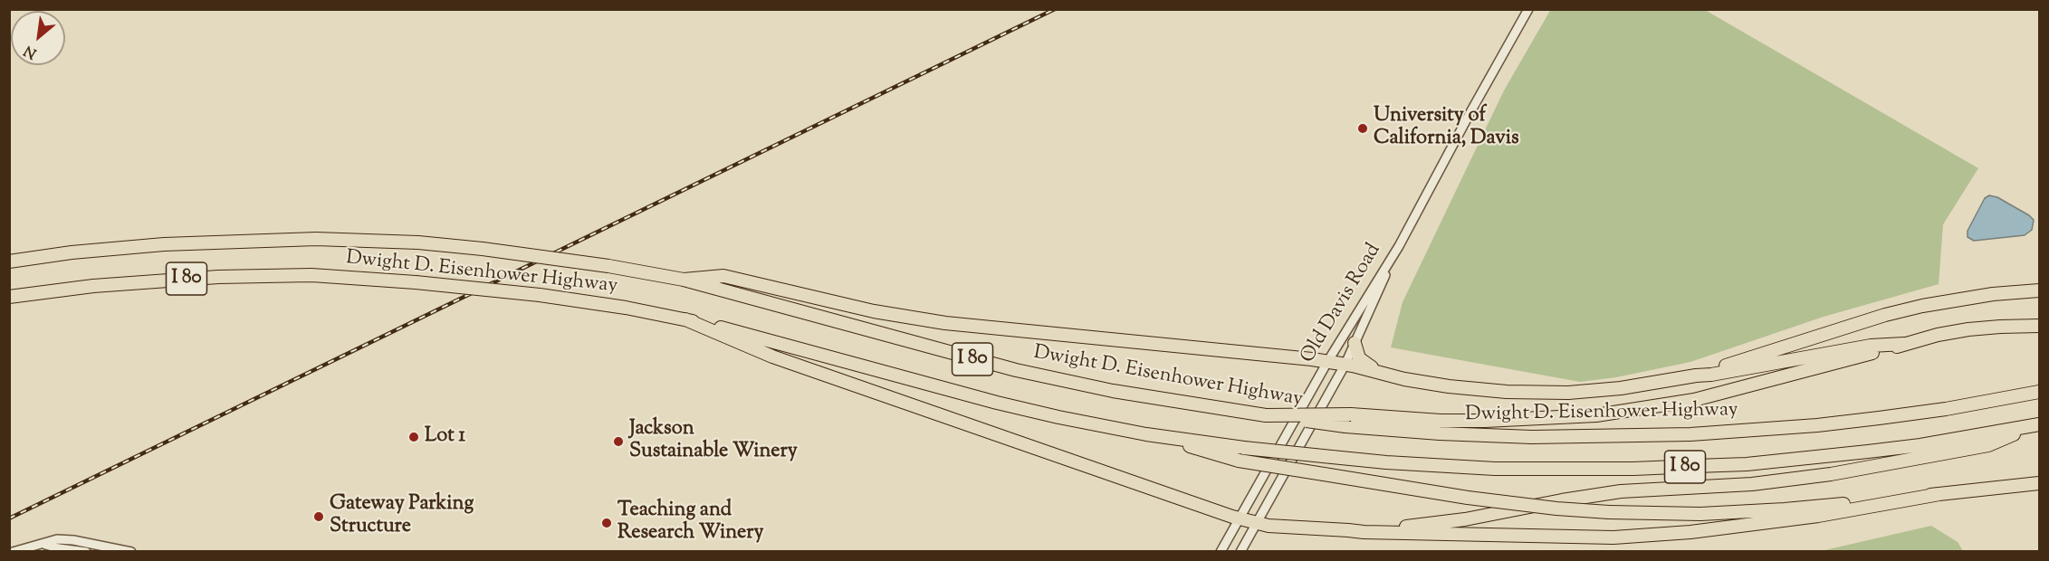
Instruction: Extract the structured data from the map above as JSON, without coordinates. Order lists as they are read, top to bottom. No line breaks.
{"streets":{"highway":["Dwight D. Eisenhower Highway","I 80"],"street":["Old Davis Road"]},"places":["University of California, Davis","Lot 1","Jackson Sustainable Winery","Gateway Parking Structure","Teaching and Research Winery"],"north":"bottom left"}
